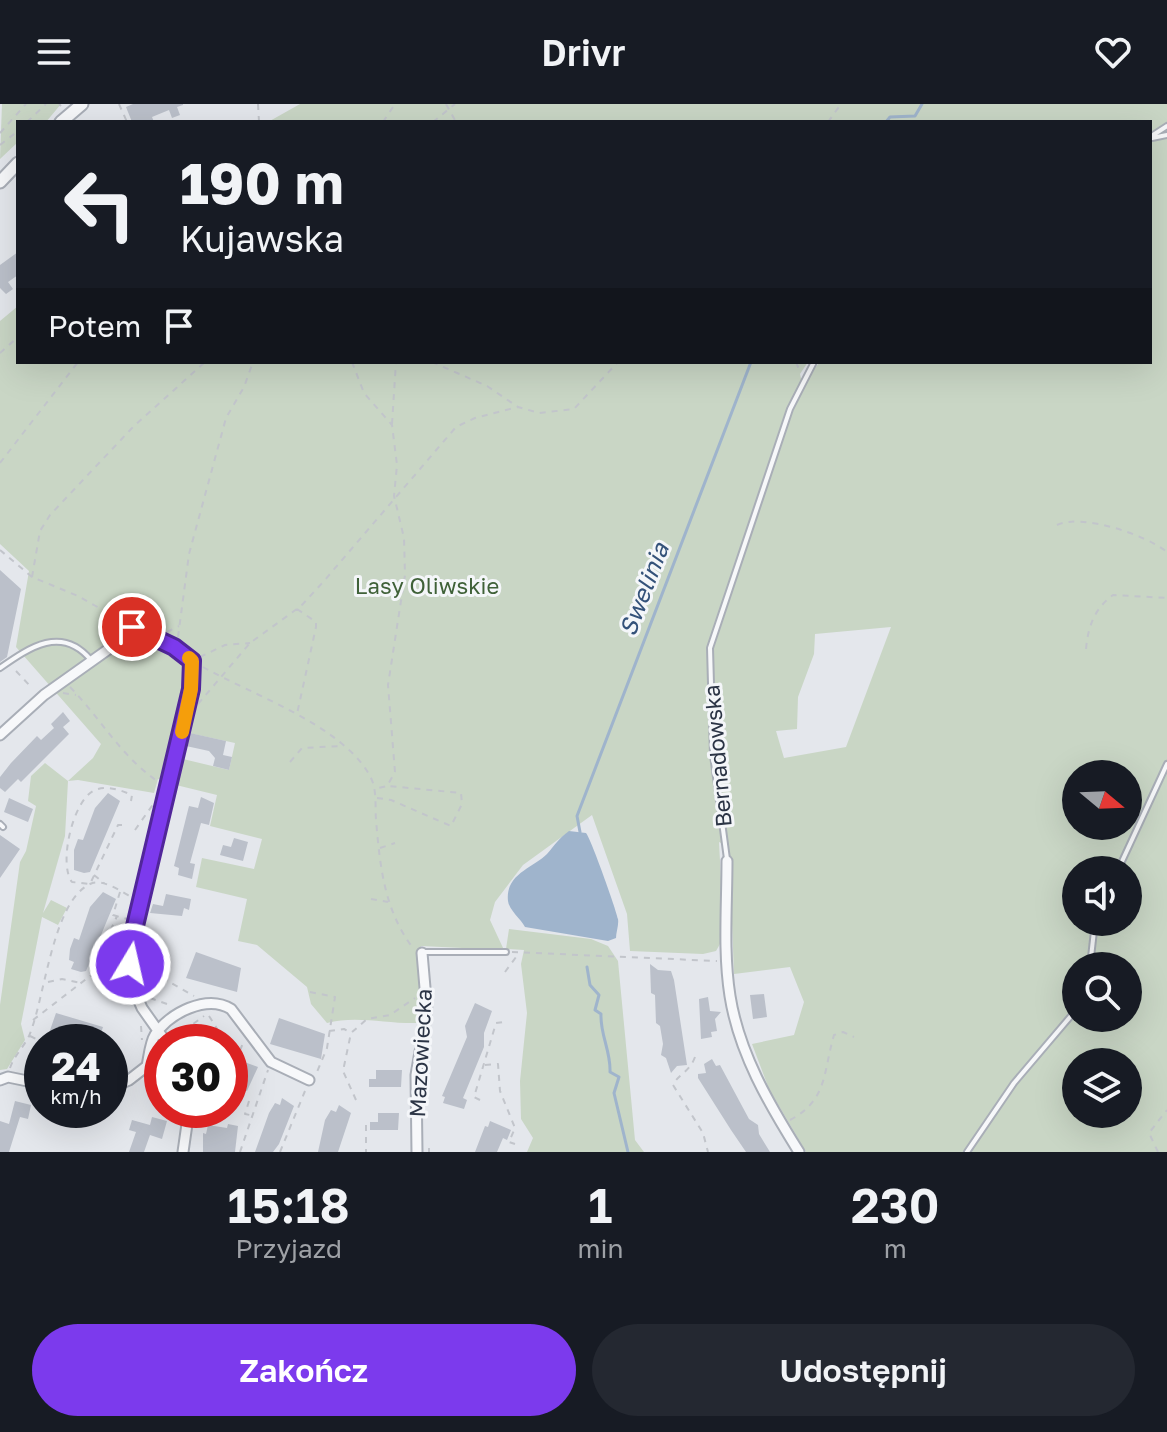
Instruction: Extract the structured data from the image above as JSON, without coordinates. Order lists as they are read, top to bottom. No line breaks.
{"streets":{"street":["Bernadowska","Mazowiecka"]},"water":["Swelinia"],"parks":["Lasy Oliwskie"],"north":"right","page":{"header":"Drivr","turn":["190 m","Kujawska"],"then":"Potem","speed":"24 km/h","limit":"30","eta":["15:18","Przyjazd","1","min","230","m"],"buttons":["Zakończ","Udostępnij"]}}
